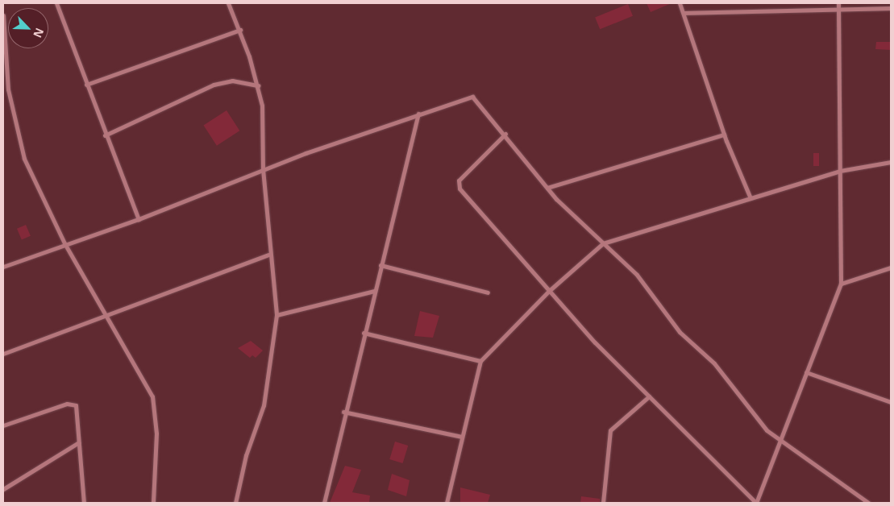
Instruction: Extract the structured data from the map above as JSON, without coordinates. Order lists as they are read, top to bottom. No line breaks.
{"north":"bottom right"}
